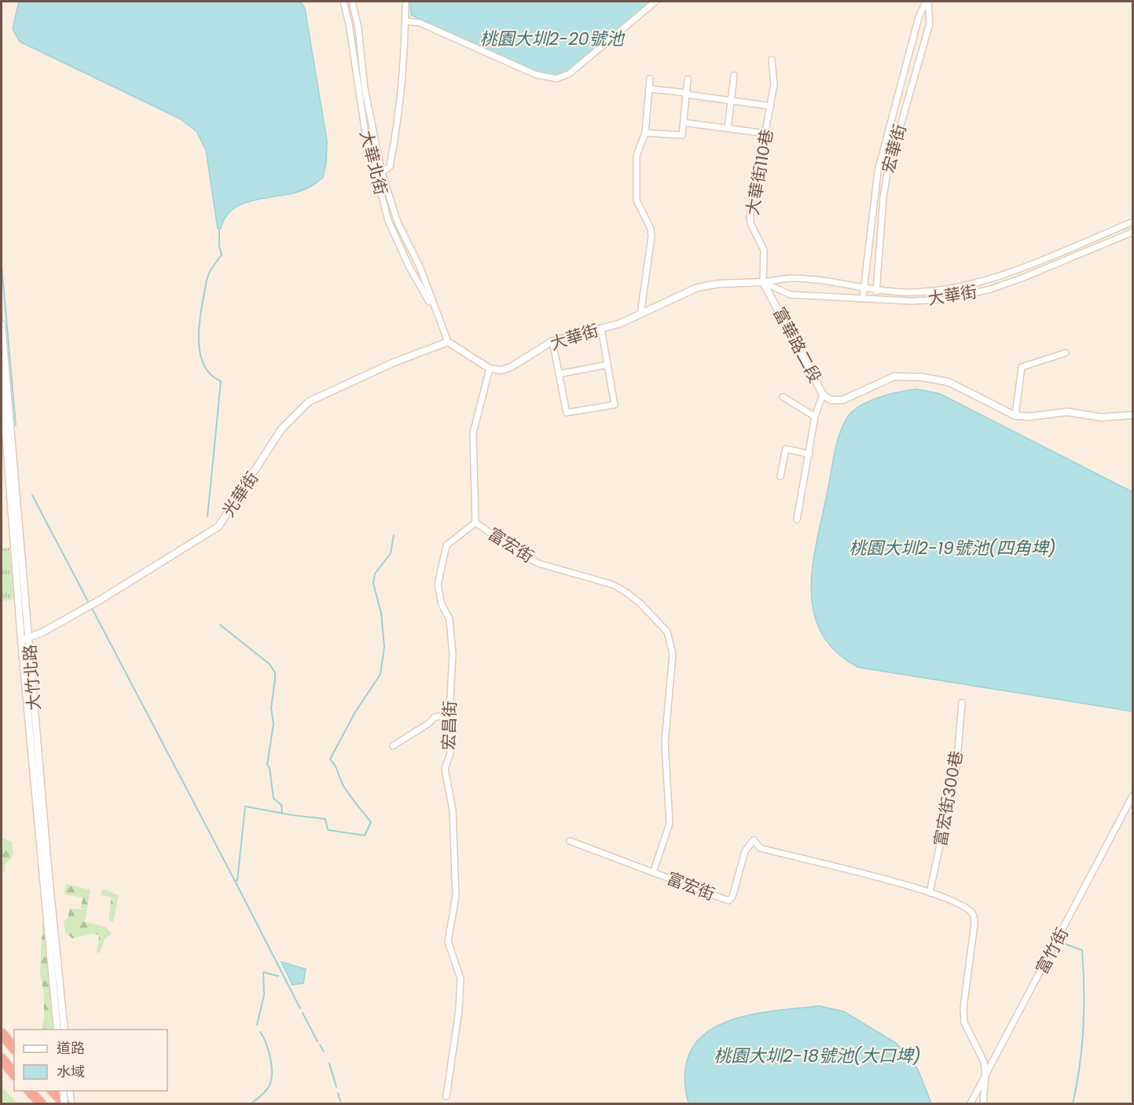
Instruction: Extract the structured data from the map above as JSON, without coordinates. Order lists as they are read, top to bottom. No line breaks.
{"streets":{"street":["宏華街","大華北街","大華街110巷","大華街","富華路二段","光華街","富宏街","大竹北路","宏昌街","富宏街300巷","富竹街"]},"crossings":[["宏華街","大華街"],["大華北街","光華街"],["大華街110巷","大華街"],["大華街110巷","富華路二段"],["大華街","富華路二段"],["光華街","大竹北路"],["富宏街","宏昌街"],["富宏街","富宏街300巷"],["富宏街","富竹街"]],"water":["桃園大圳2-20號池","桃園大圳2-19號池(四角埤)","桃園大圳2-18號池(大口埤)"],"legend":["道路","水域"]}
